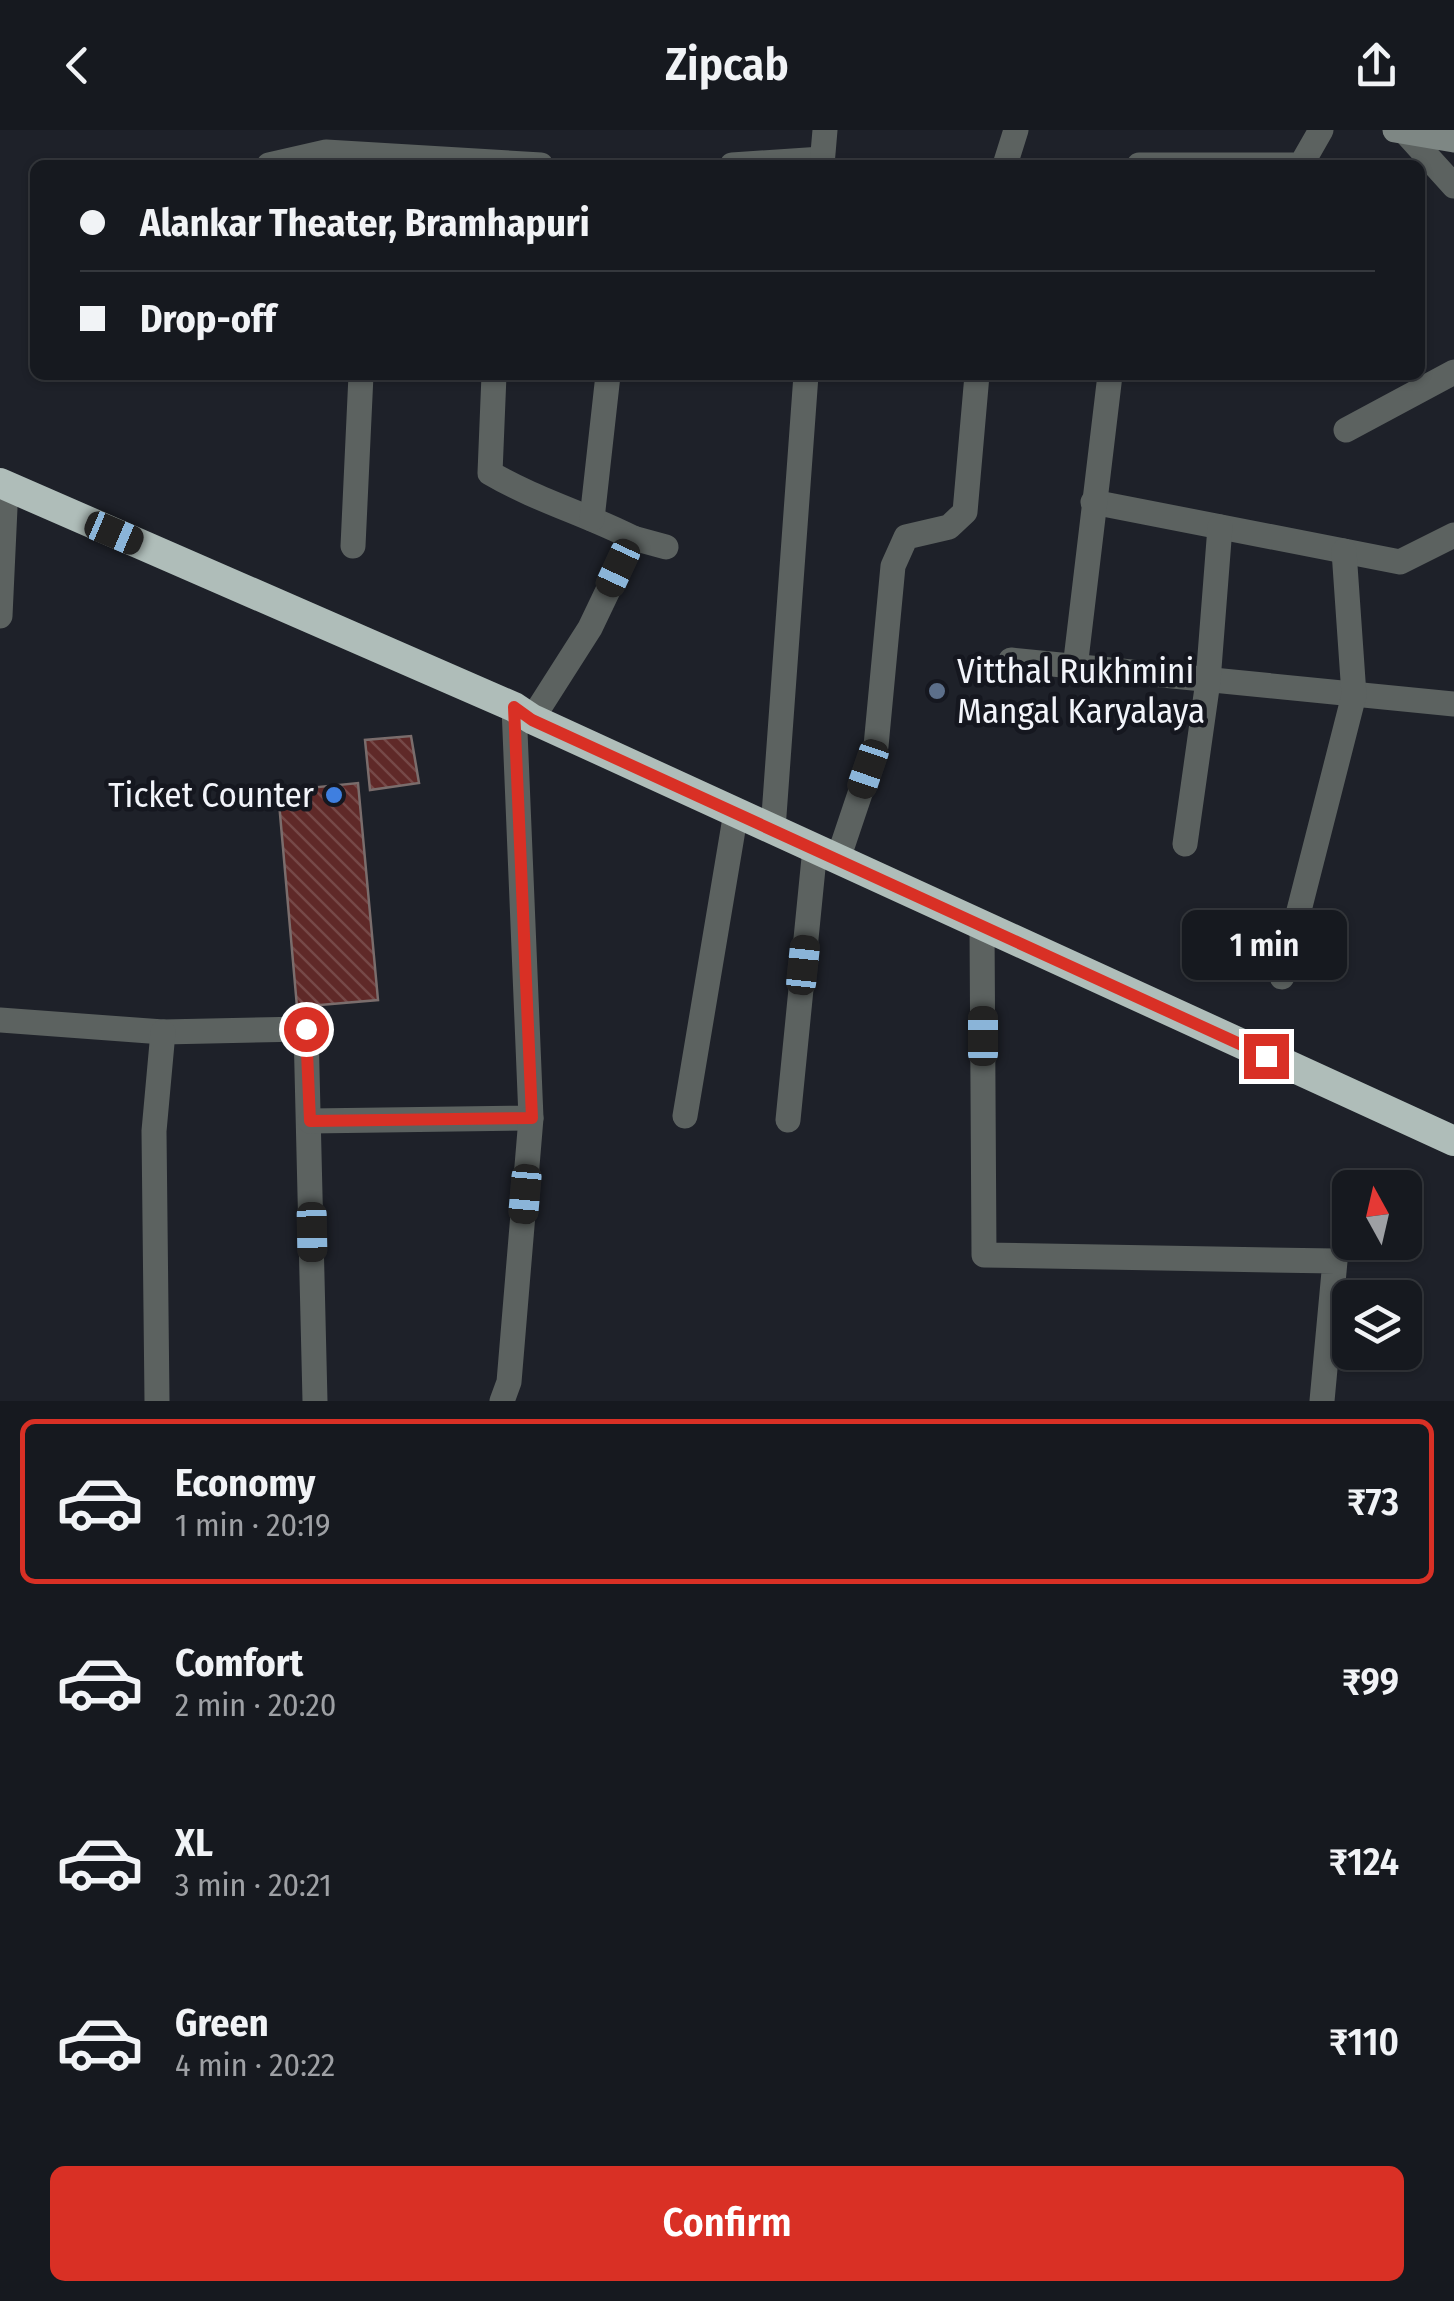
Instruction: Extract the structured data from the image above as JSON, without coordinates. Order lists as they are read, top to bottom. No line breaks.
{"places":["Vitthal Rukhmini Mangal Karyalaya","Ticket Counter"],"north":"top","page":{"header":"Zipcab","banner":["Alankar Theater, Bramhapuri","Drop-off"],"bubble":"1 min","list":[{"name":"Economy","note":"1 min · 20:19","value":"₹73"},{"name":"Comfort","note":"2 min · 20:20","value":"₹99"},{"name":"XL","note":"3 min · 20:21","value":"₹124"},{"name":"Green","note":"4 min · 20:22","value":"₹110"}],"buttons":"Confirm"}}
